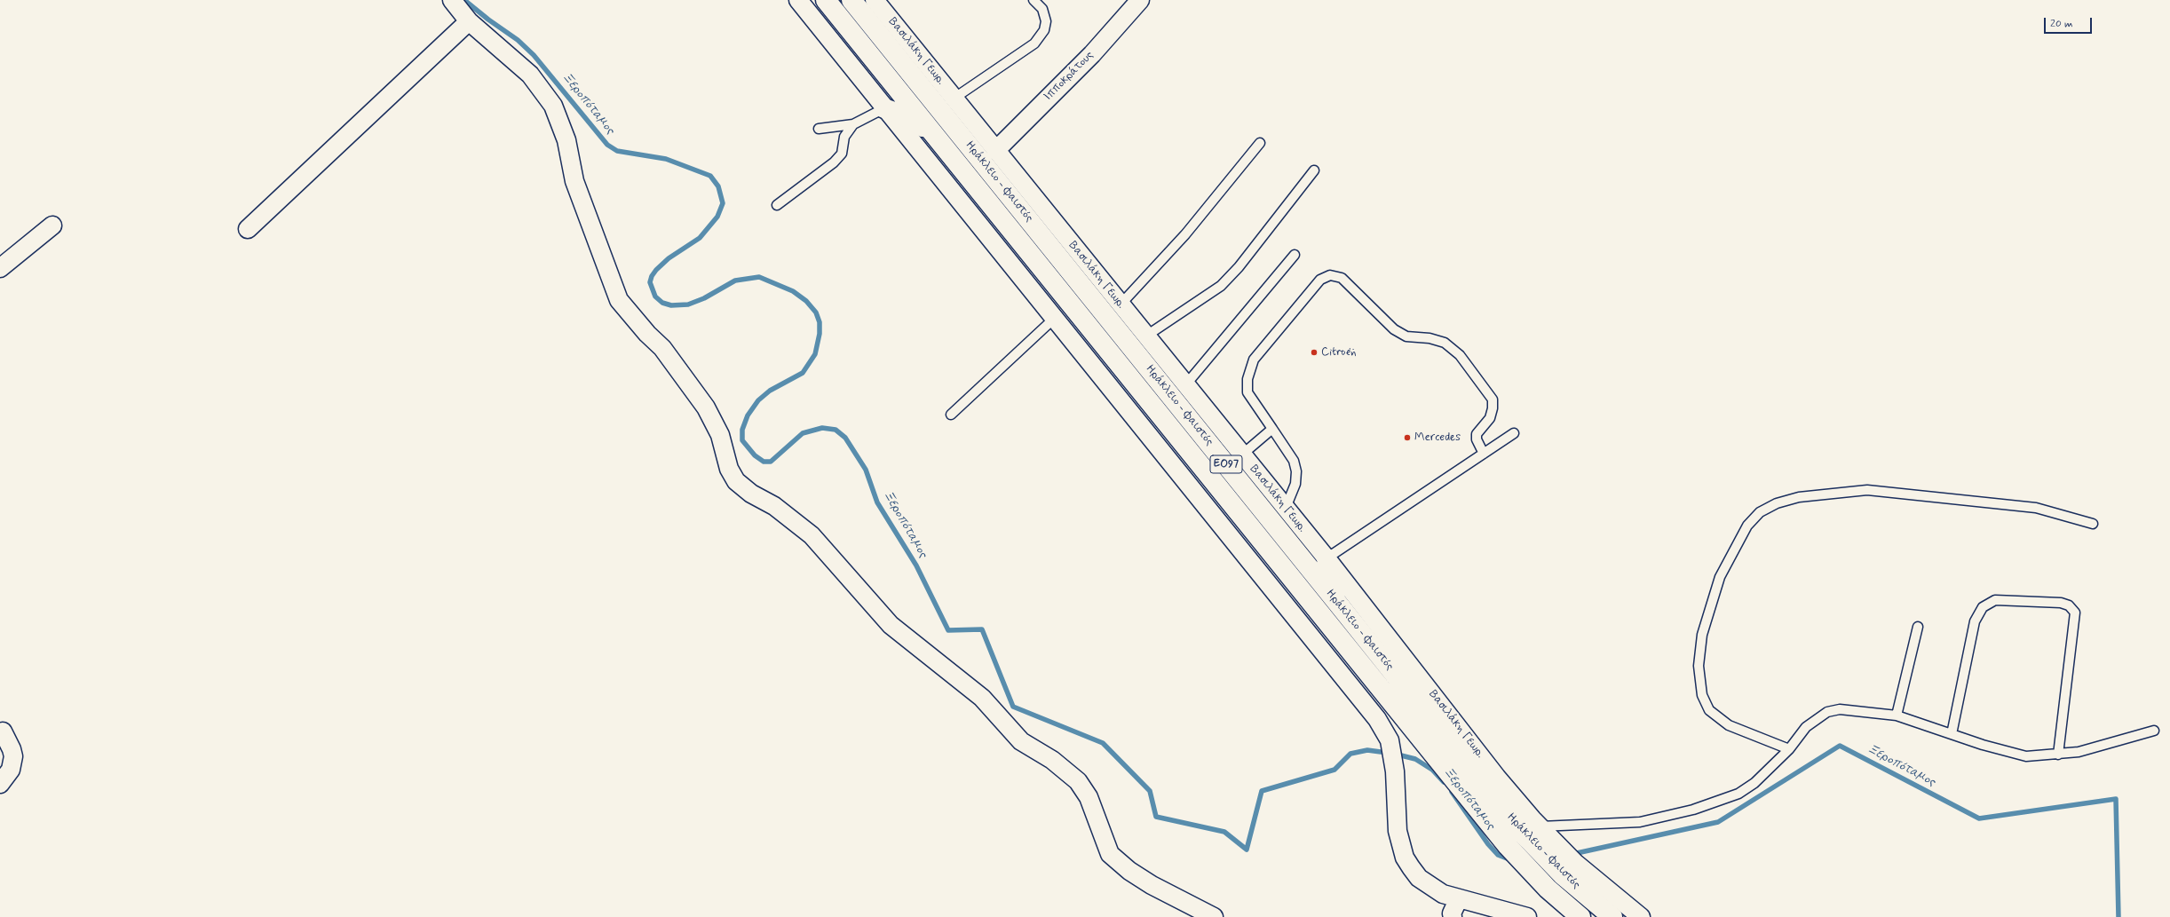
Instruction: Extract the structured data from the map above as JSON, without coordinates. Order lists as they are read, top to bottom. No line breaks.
{"streets":{"main road":["Ηράκλειο - Φαιστός","ΕΟ97"],"street":["Βασιλάκη Γεωρ.","Ιπποκράτους"]},"crossings":[["Βασιλάκη Γεωρ.","Ιπποκράτους"]],"water":["Ξεροπόταμος"],"places":["Citroën","Mercedes"],"scale_bar":"20 m"}
